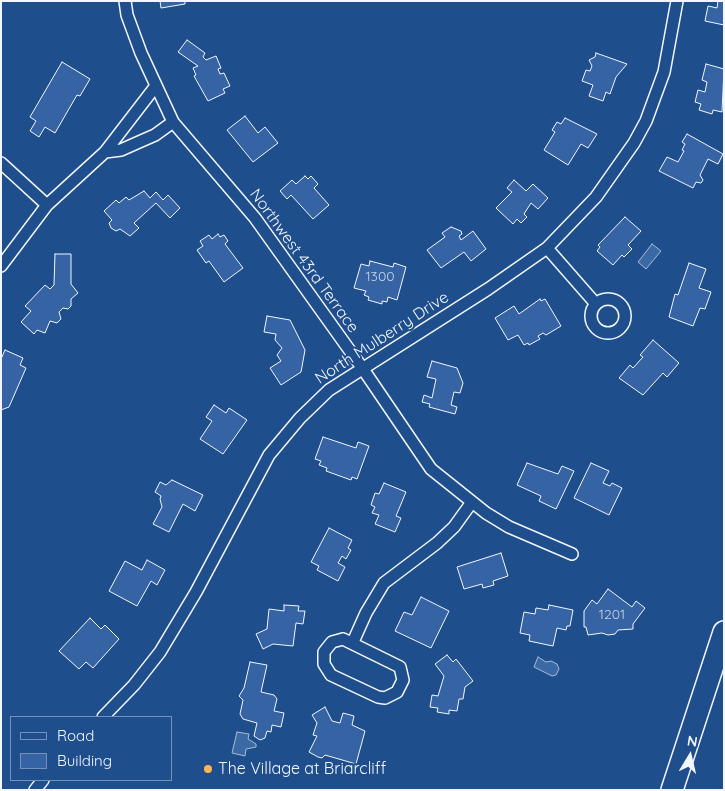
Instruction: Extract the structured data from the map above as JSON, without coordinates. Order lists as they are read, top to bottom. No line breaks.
{"streets":{"street":["Northwest 43rd Terrace","North Mulberry Drive"]},"crossings":[["Northwest 43rd Terrace","North Mulberry Drive"]],"places":["The Village at Briarcliff"],"house_numbers":["1300","1201"],"legend":["Road","Building"],"north":"top"}
